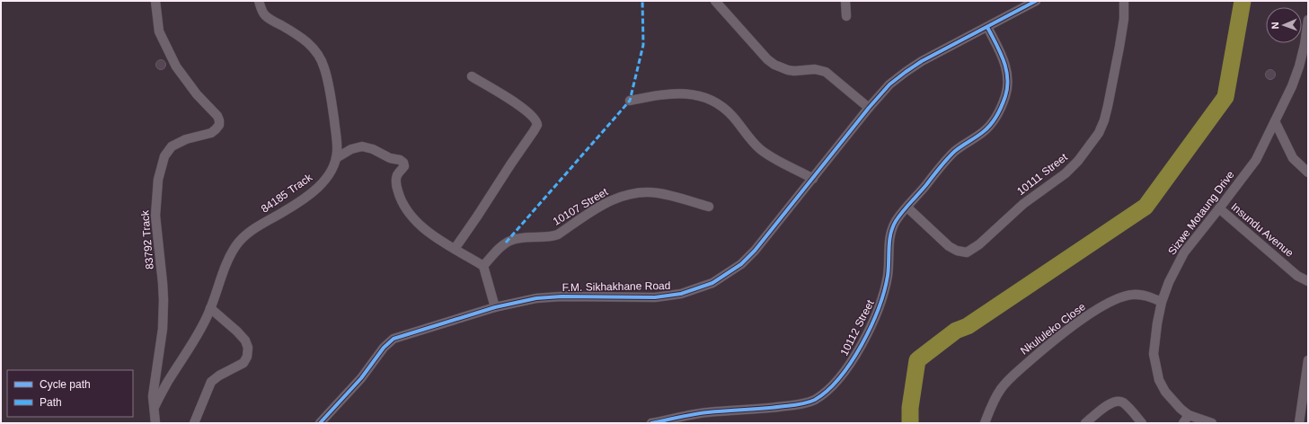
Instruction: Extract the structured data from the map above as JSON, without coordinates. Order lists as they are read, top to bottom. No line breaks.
{"streets":{"street":["10111 Street","84185 Track","10107 Street","Sizwe Motaung Drive","Insundu Avenue","83792 Track","F.M. Sikhakhane Road","10112 Street","Nkululeko Close"]},"crossings":[["10111 Street","10112 Street"],["84185 Track","83792 Track"],["Sizwe Motaung Drive","Insundu Avenue"],["Sizwe Motaung Drive","Nkululeko Close"],["F.M. Sikhakhane Road","10112 Street"]],"legend":["Cycle path","Path"],"north":"left"}
